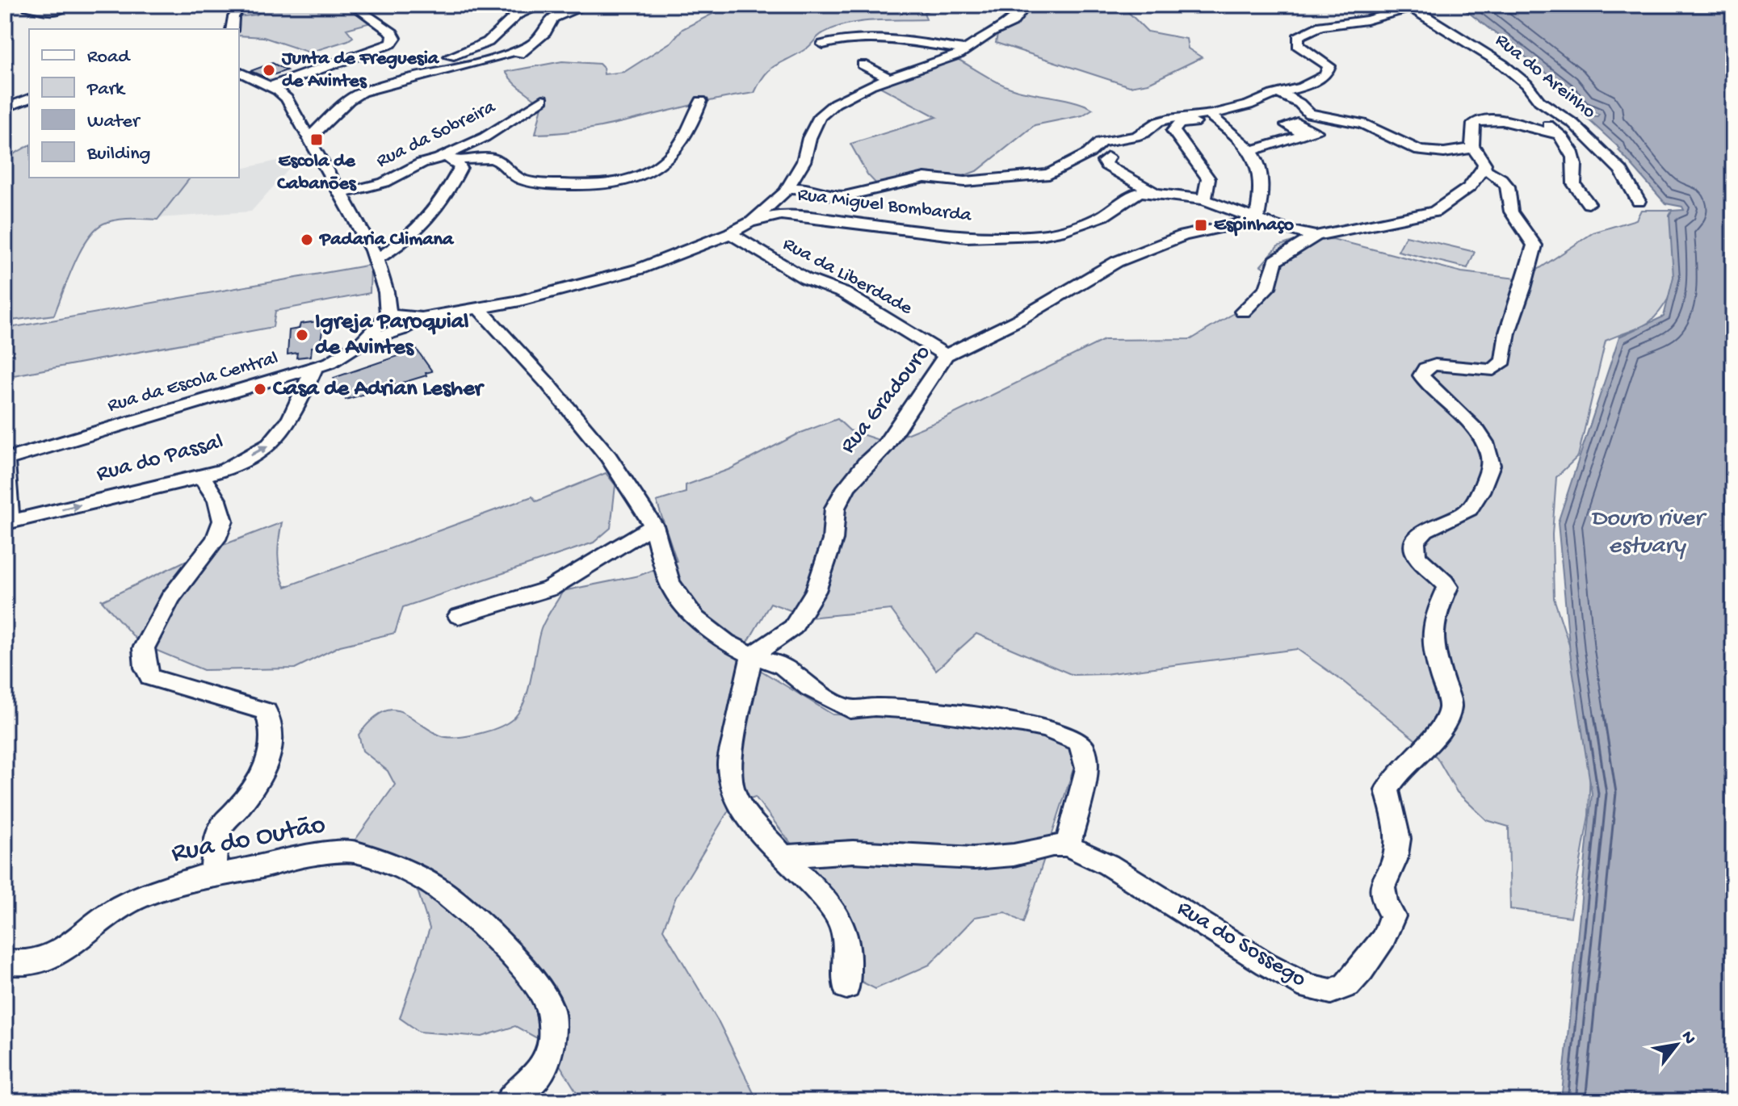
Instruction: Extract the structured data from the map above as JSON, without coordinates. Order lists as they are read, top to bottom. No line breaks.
{"streets":{"street":["Rua do Areinho","Rua da Sobreira","Rua Miguel Bombarda","Rua da Liberdade","Rua da Escola Central","Rua Gradouro","Rua do Passal","Rua do Outão","Rua do Sossego"]},"crossings":[["Rua Miguel Bombarda","Rua da Liberdade"],["Rua Miguel Bombarda","Rua da Escola Central"],["Rua Miguel Bombarda","Rua Gradouro"],["Rua Miguel Bombarda","Rua do Sossego"],["Rua da Liberdade","Rua Gradouro"],["Rua da Escola Central","Rua do Passal"]],"water":["Douro river estuary"],"places":{"other":["Junta de Freguesia de Avintes","Padaria Climana","Igreja Paroquial de Avintes","Casa de Adrian Lesher"],"transit":["Escola de Cabanões","Espinhaço"]},"legend":["Road","Park","Water","Building"],"north":"top right"}
